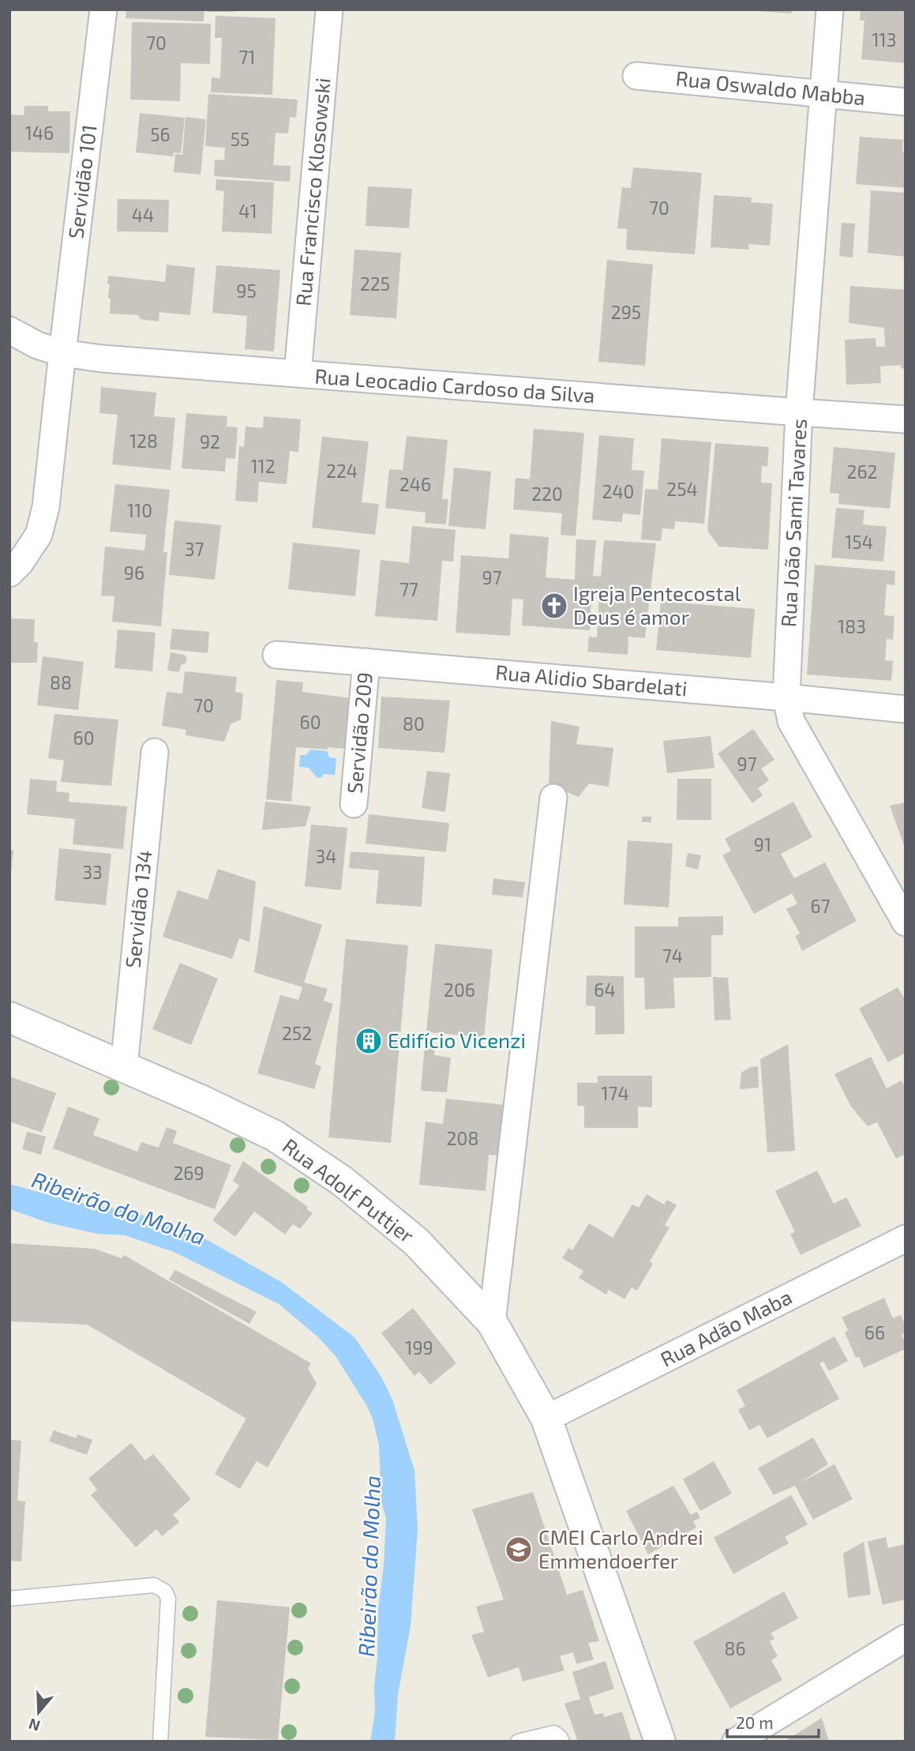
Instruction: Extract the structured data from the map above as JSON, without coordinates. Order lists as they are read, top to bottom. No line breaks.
{"streets":{"street":["Rua Oswaldo Mabba","Servidão 101","Rua Francisco Klosowski","Rua Leocadio Cardoso da Silva","Rua João Sami Tavares","Rua Alidio Sbardelati","Servidão 209","Servidão 134","Rua Adolf Puttjer","Rua Adão Maba"]},"crossings":[["Rua Oswaldo Mabba","Rua João Sami Tavares"],["Servidão 101","Rua Leocadio Cardoso da Silva"],["Rua Francisco Klosowski","Rua Leocadio Cardoso da Silva"],["Rua Leocadio Cardoso da Silva","Rua João Sami Tavares"],["Rua João Sami Tavares","Rua Alidio Sbardelati"],["Rua Alidio Sbardelati","Servidão 209"],["Servidão 134","Rua Adolf Puttjer"],["Rua Adolf Puttjer","Rua Adão Maba"]],"water":["Ribeirão do Molha"],"places":{"church":["Igreja Pentecostal Deus é amor"],"building":["Edifício Vicenzi"],"school or university":["CMEI Carlo Andrei Emmendoerfer"]},"house_numbers":["113","70","71","146","56","55","70","41","44","225","95","295","128","92","112","224","262","246","254","240","220","110","154","37","96","97","77","183","88","70","60","80","60","97","91","34","33","67","74","206","64","252","174","208","269","66","199","86"],"scale_bar":"20 m","north":"bottom"}
